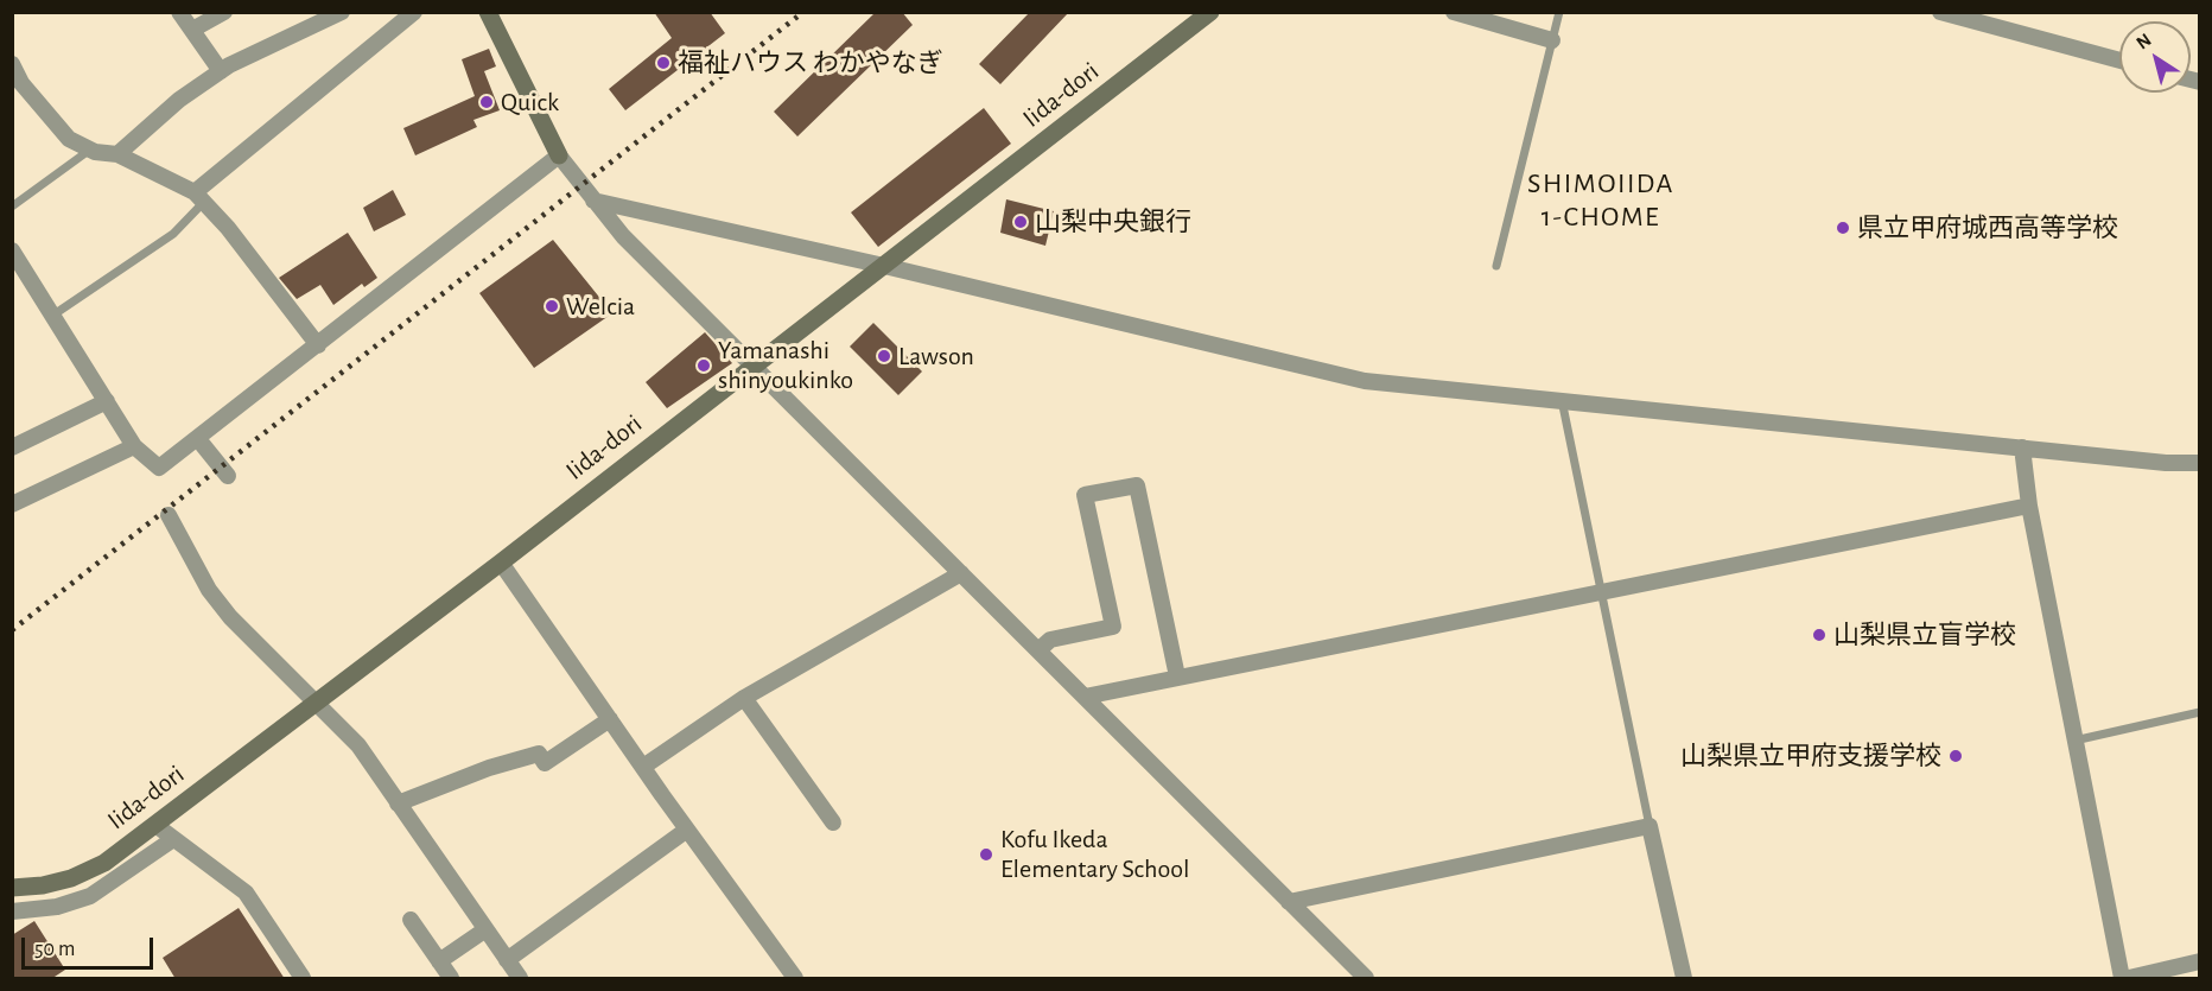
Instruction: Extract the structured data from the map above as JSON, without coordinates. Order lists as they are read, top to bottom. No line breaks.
{"streets":{"main road":["Iida-dori"]},"districts":["SHIMOIIDA 1-CHOME"],"places":["福祉ハウス わかやなぎ","Quick","山梨中央銀行","県立甲府城西高等学校","Welcia","Lawson","Yamanashi shinyoukinko","山梨県立盲学校","山梨県立甲府支援学校","Kofu Ikeda Elementary School"],"scale_bar":"50 m","north":"top left"}
